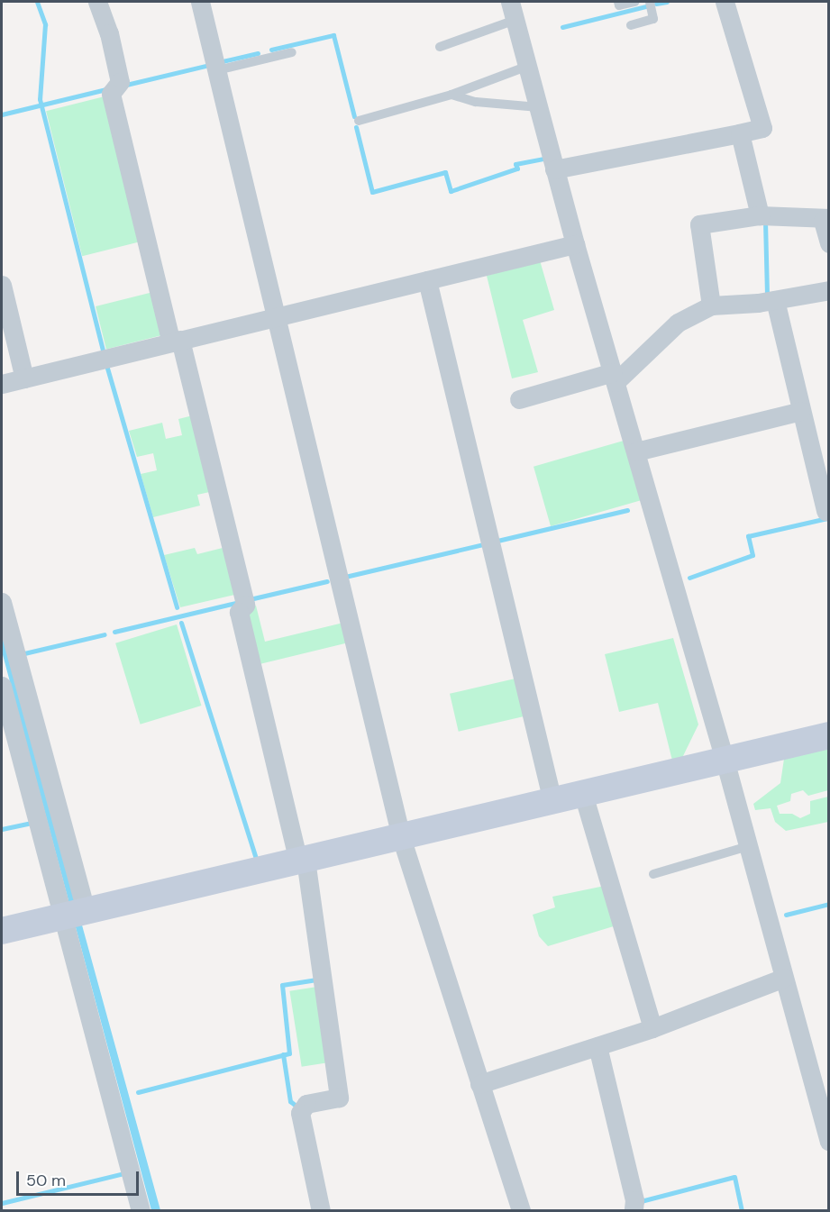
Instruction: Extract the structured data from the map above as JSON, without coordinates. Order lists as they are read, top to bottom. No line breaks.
{"scale_bar":"50 m"}
